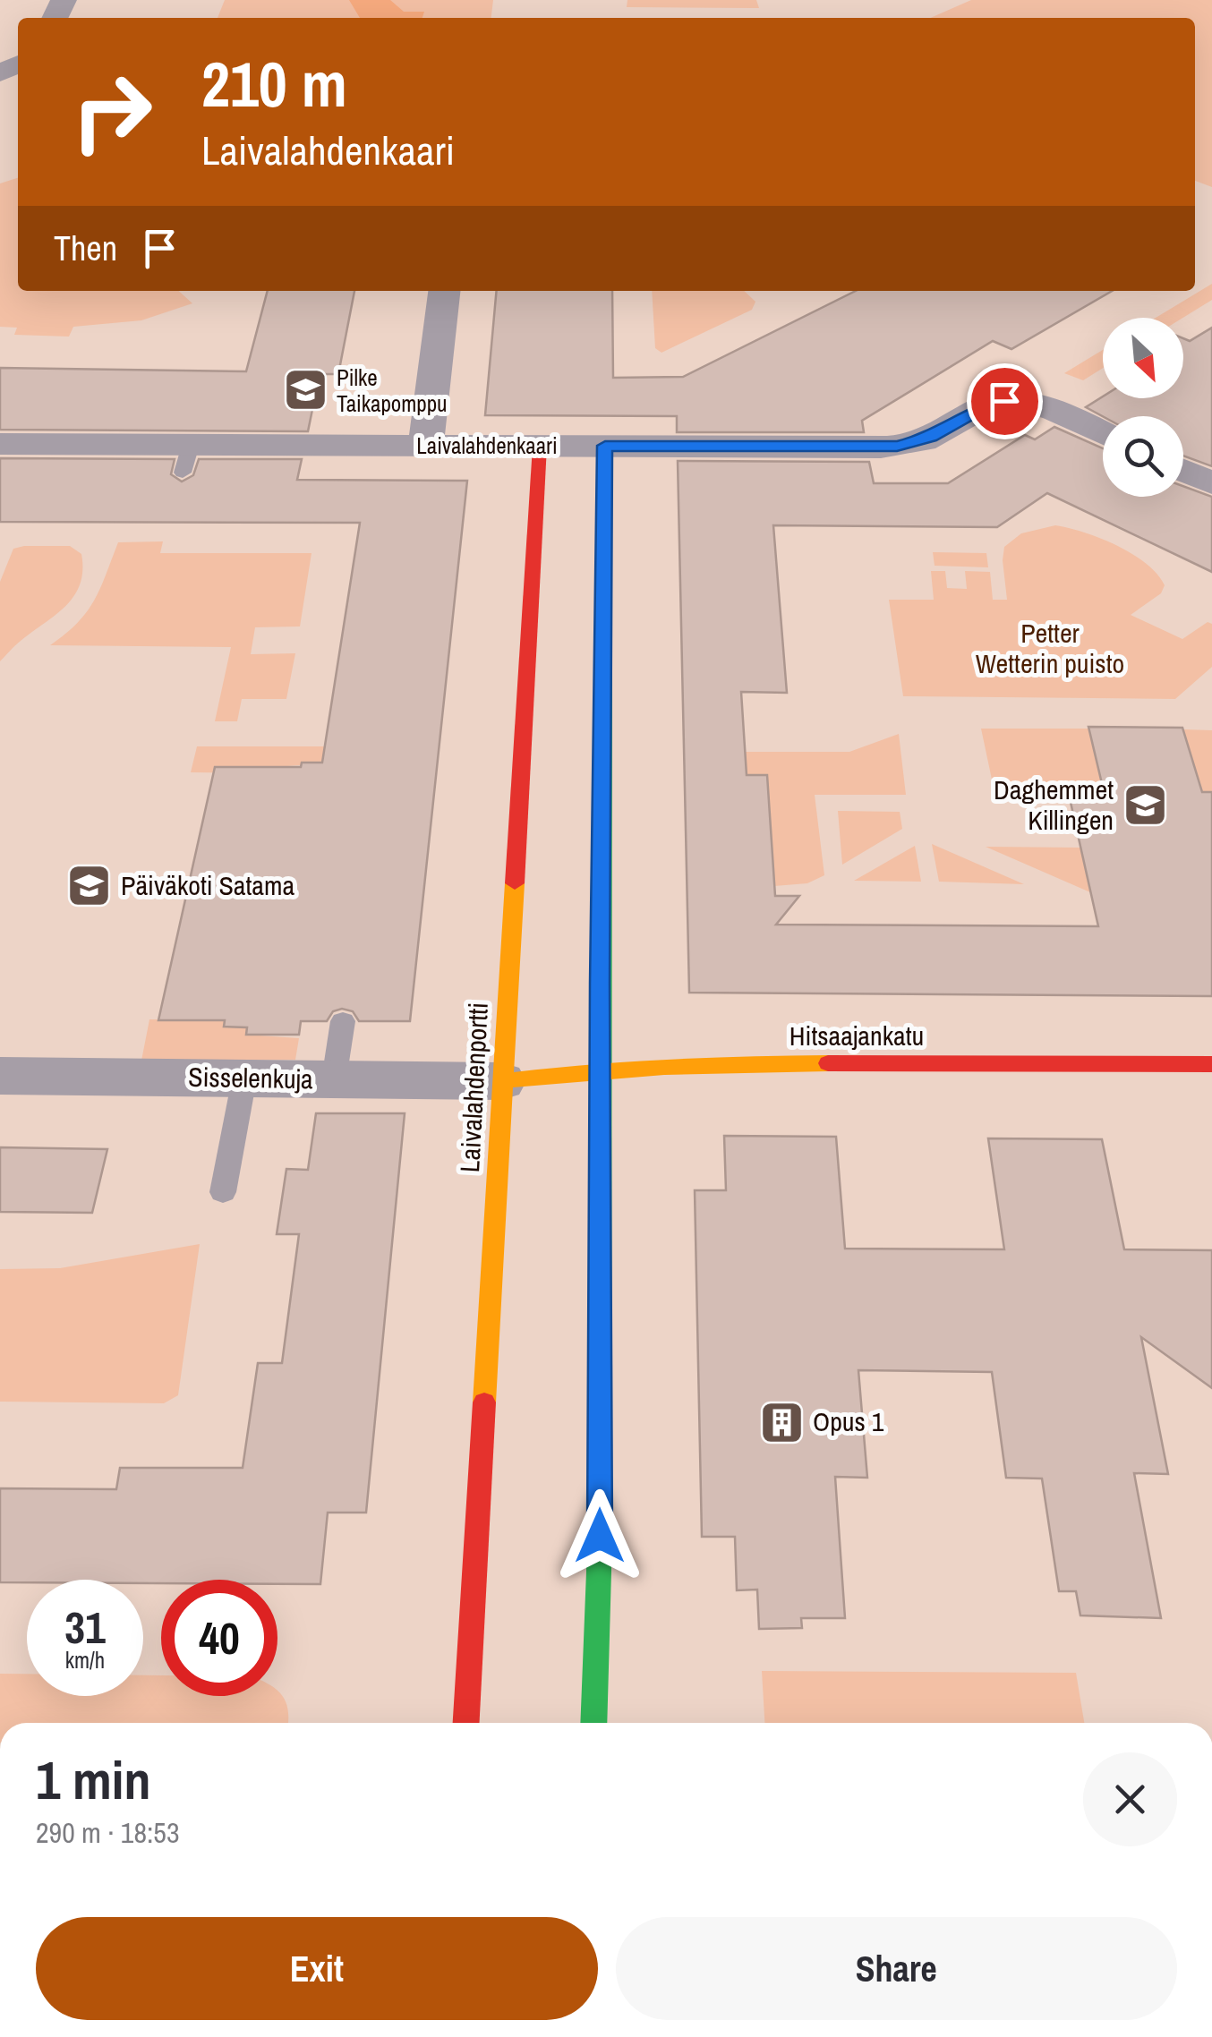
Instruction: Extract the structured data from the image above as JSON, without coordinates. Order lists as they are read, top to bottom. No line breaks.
{"streets":{"street":["Laivalahdenkaari","Hitsaajankatu","Sisselenkuja","Laivalahdenportti"]},"crossings":[["Laivalahdenkaari","Laivalahdenportti"],["Hitsaajankatu","Sisselenkuja"],["Hitsaajankatu","Laivalahdenportti"],["Sisselenkuja","Laivalahdenportti"]],"parks":["Petter Wetterin puisto"],"places":{"school or university":["Pilke Taikapomppu","Daghemmet Killingen","Päiväkoti Satama"],"building":["Opus 1"]},"north":"bottom right","page":{"turn":["210 m","Laivalahdenkaari"],"then":"Then","speed":"31 km/h","limit":"40","heading":["1 min","290 m · 18:53"],"buttons":["Exit","Share"]}}
